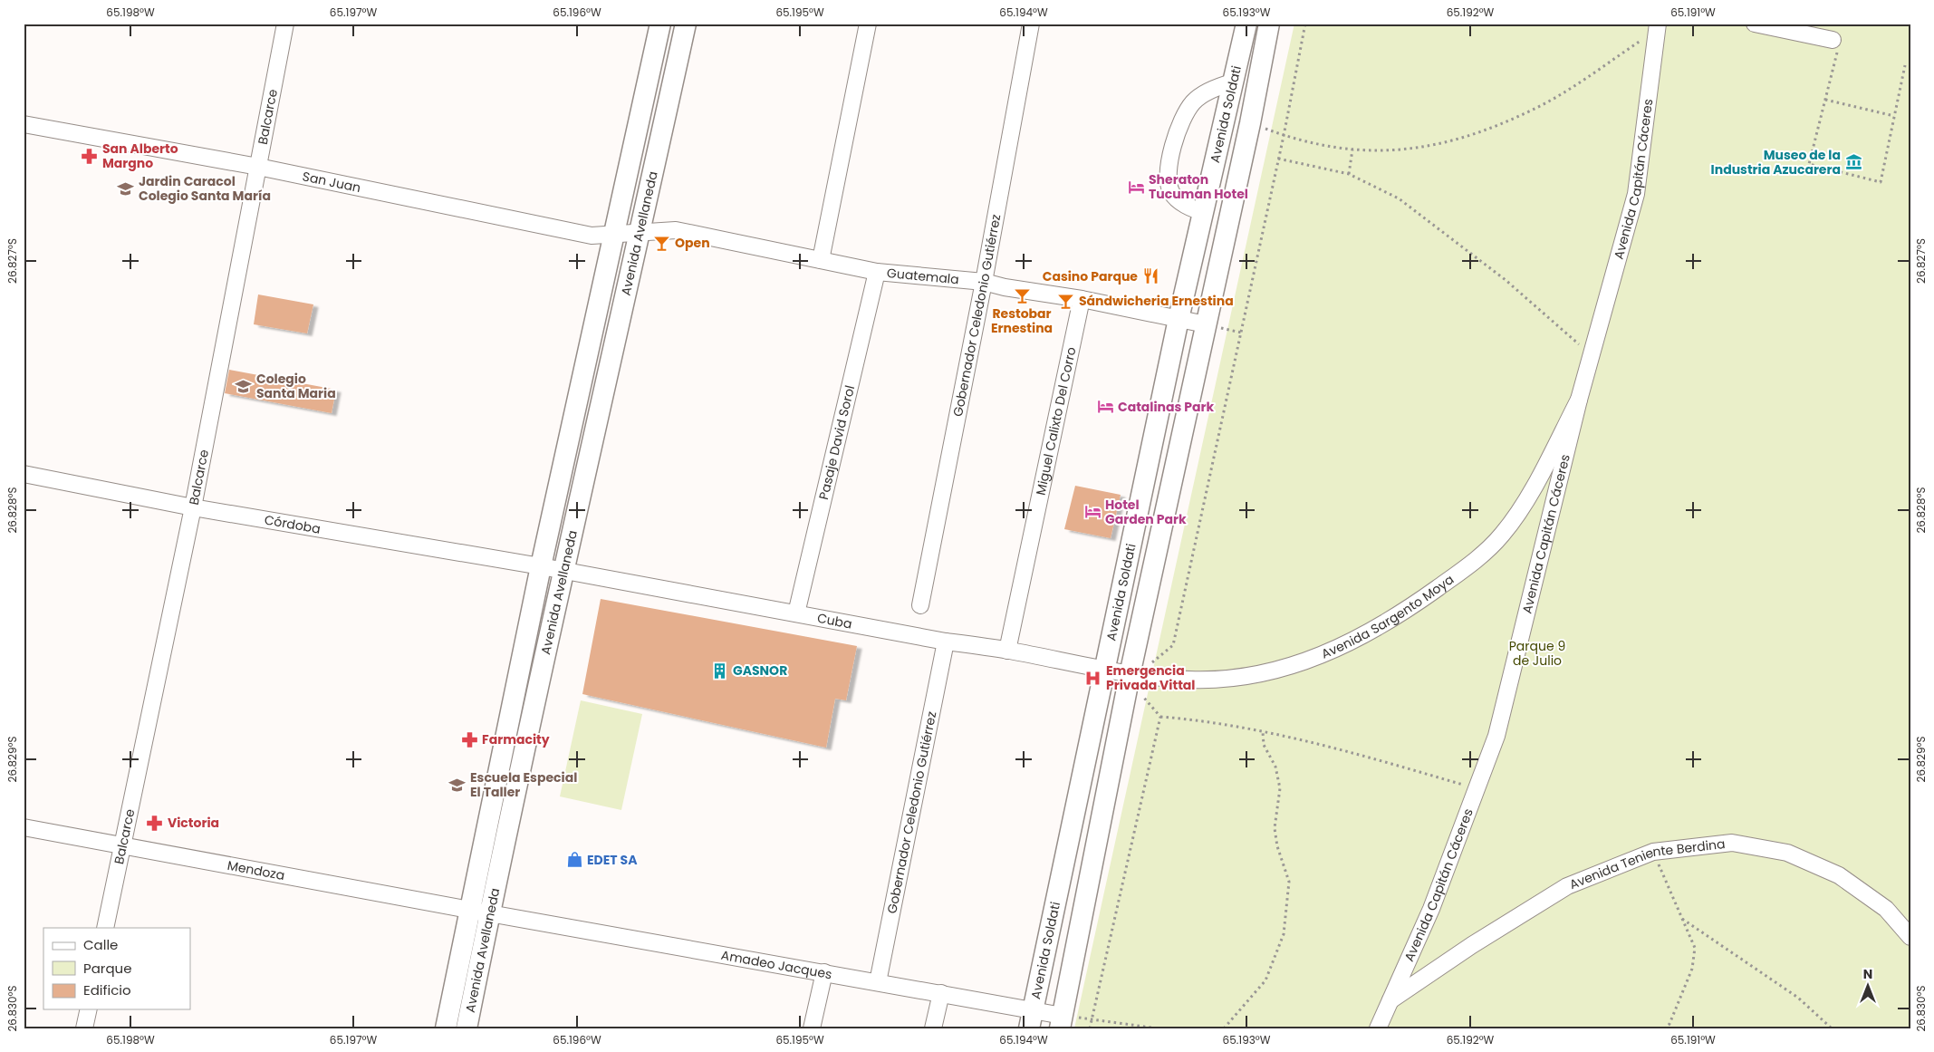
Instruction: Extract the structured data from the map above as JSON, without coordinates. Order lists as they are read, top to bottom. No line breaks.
{"streets":{"main road":["Avenida Soldati","Avenida Avellaneda"],"street":["Balcarce","Avenida Capitán Cáceres","San Juan","Guatemala","Gobernador Celedonio Gutiérrez","Miguel Calixto Del Corro","Pasaje David Sorol","Córdoba","Avenida Sargento Moya","Cuba","Avenida Teniente Berdina","Mendoza","Amadeo Jacques"]},"crossings":[["Avenida Soldati","Guatemala"],["Avenida Soldati","Avenida Sargento Moya"],["Avenida Soldati","Cuba"],["Avenida Soldati","Amadeo Jacques"],["Balcarce","San Juan"],["Balcarce","Córdoba"],["Balcarce","Mendoza"],["Avenida Capitán Cáceres","Avenida Sargento Moya"],["Avenida Capitán Cáceres","Avenida Teniente Berdina"],["San Juan","Avenida Avellaneda"],["San Juan","Guatemala"],["Avenida Avellaneda","Guatemala"],["Avenida Avellaneda","Córdoba"],["Avenida Avellaneda","Cuba"],["Avenida Avellaneda","Mendoza"],["Avenida Avellaneda","Amadeo Jacques"],["Guatemala","Gobernador Celedonio Gutiérrez"],["Guatemala","Miguel Calixto Del Corro"],["Guatemala","Pasaje David Sorol"],["Gobernador Celedonio Gutiérrez","Cuba"],["Gobernador Celedonio Gutiérrez","Amadeo Jacques"],["Miguel Calixto Del Corro","Cuba"],["Pasaje David Sorol","Cuba"],["Córdoba","Cuba"],["Avenida Sargento Moya","Cuba"],["Mendoza","Amadeo Jacques"]],"parks":["Parque 9 de Julio"],"places":{"pharmacy":["San Alberto Margno","Farmacity","Victoria"],"museum":["Museo de la Industria Azucarera"],"hotel":["Sheraton Tucuman Hotel","Catalinas Park","Hotel Garden Park"],"school or university":["Jardin Caracol Colegio Santa María","Colegio Santa Maria","Escuela Especial El Taller"],"bar":["Open","Restobar Ernestina","Sándwicheria Ernestina"],"restaurant":["Casino Parque"],"building":["GASNOR"],"hospital":["Emergencia Privada Vittal"],"shop":["EDET SA"]},"legend":["Calle","Parque","Edificio"],"north":"top","coordinates":["65.198°W","65.197°W","65.196°W","65.195°W","65.194°W","65.193°W","65.192°W","65.191°W","26.827°S","26.828°S","26.829°S","26.830°S"]}
